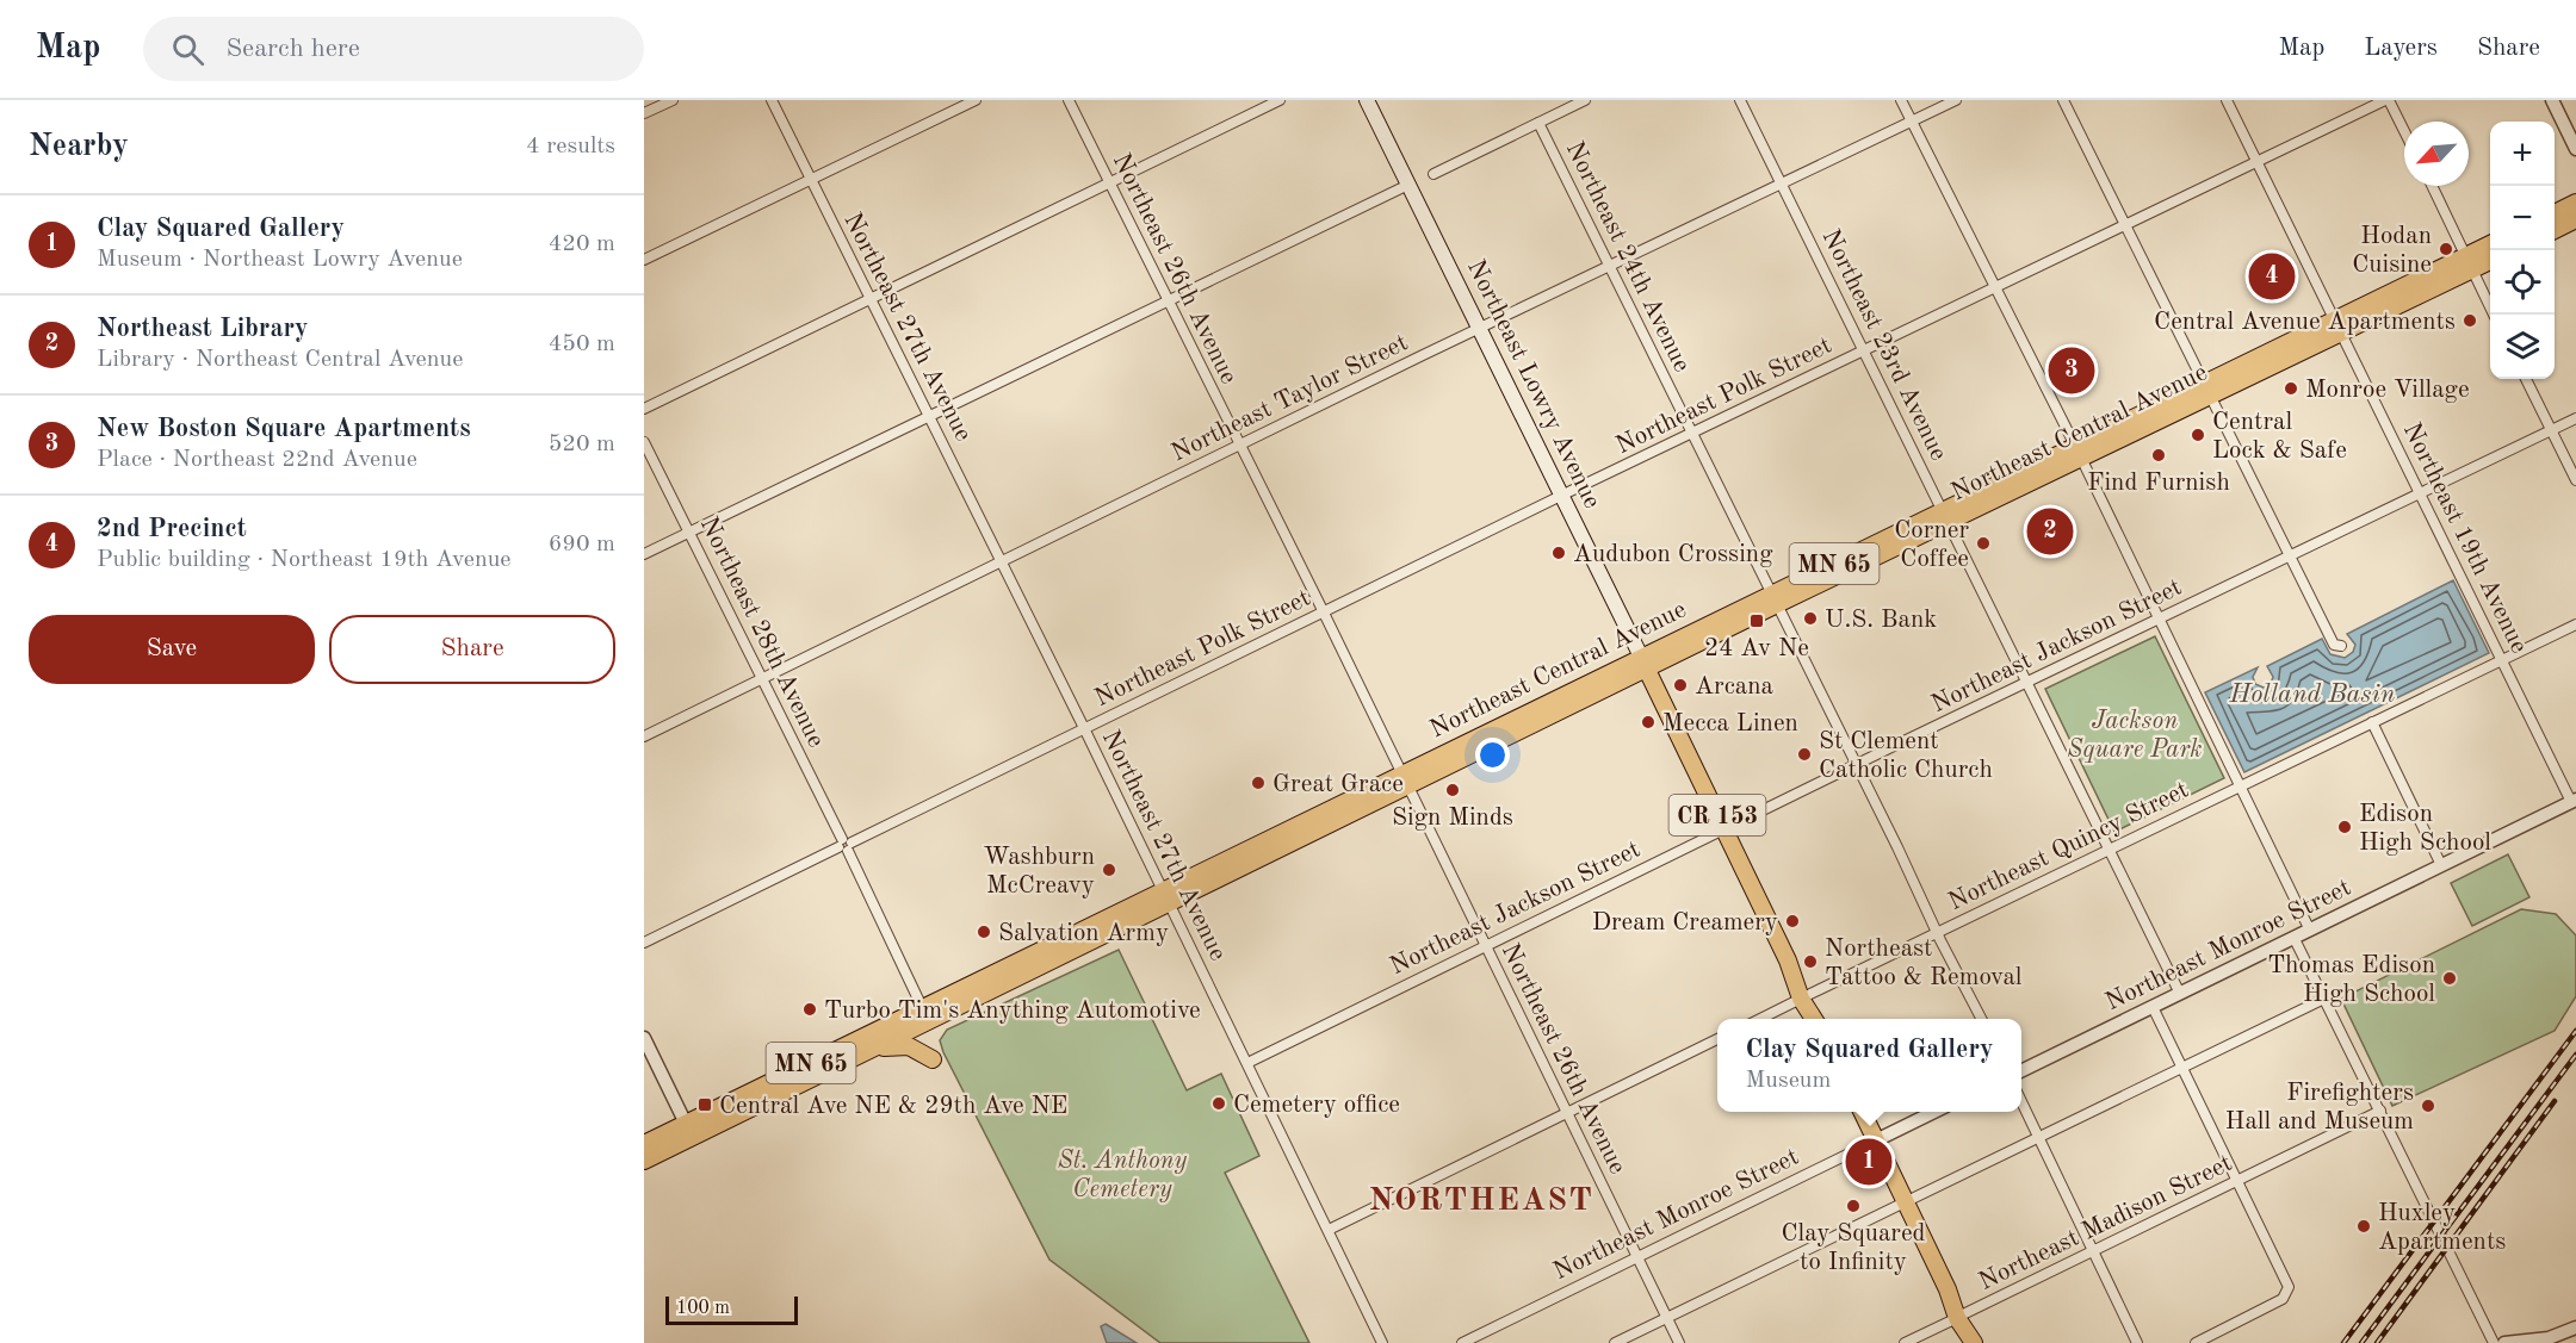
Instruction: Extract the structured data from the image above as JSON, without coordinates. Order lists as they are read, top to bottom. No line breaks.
{"streets":{"main road":["Northeast Lowry Avenue","Northeast Central Avenue","MN 65","CR 153"],"street":["Northeast 24th Avenue","Northeast 26th Avenue","Northeast 27th Avenue","Northeast 23rd Avenue","Northeast Polk Street","Northeast Taylor Street","Northeast 19th Avenue","Northeast 28th Avenue","Northeast Jackson Street","Northeast Quincy Street","Northeast Monroe Street","Northeast Madison Street"]},"crossings":[["Northeast 24th Avenue","Northeast Polk Street"],["Northeast 24th Avenue","Northeast Taylor Street"],["Northeast 24th Avenue","Northeast Central Avenue"],["Northeast 24th Avenue","Northeast Jackson Street"],["Northeast 24th Avenue","Northeast Quincy Street"],["Northeast 26th Avenue","Northeast Polk Street"],["Northeast 26th Avenue","Northeast Taylor Street"],["Northeast 26th Avenue","Northeast Central Avenue"],["Northeast 26th Avenue","Northeast Jackson Street"],["Northeast 26th Avenue","Northeast Monroe Street"],["Northeast 27th Avenue","Northeast Polk Street"],["Northeast 27th Avenue","Northeast Taylor Street"],["Northeast 27th Avenue","Northeast Central Avenue"],["Northeast 27th Avenue","Northeast Jackson Street"],["Northeast 23rd Avenue","Northeast Polk Street"],["Northeast 23rd Avenue","Northeast Taylor Street"],["Northeast 23rd Avenue","Northeast Central Avenue"],["Northeast 23rd Avenue","Northeast Jackson Street"],["Northeast 23rd Avenue","Northeast Quincy Street"],["Northeast 23rd Avenue","Northeast Monroe Street"],["Northeast Lowry Avenue","Northeast Polk Street"],["Northeast Lowry Avenue","Northeast Taylor Street"],["Northeast Lowry Avenue","Northeast Central Avenue"],["Northeast Lowry Avenue","Northeast Jackson Street"],["Northeast Lowry Avenue","Northeast Quincy Street"],["Northeast Polk Street","Northeast 19th Avenue"],["Northeast Polk Street","Northeast 28th Avenue"],["Northeast Taylor Street","Northeast 28th Avenue"],["Northeast Central Avenue","Northeast 19th Avenue"],["Northeast Central Avenue","Northeast 28th Avenue"],["Northeast 19th Avenue","Northeast Jackson Street"],["Northeast 19th Avenue","Northeast Quincy Street"],["Northeast 19th Avenue","Northeast Monroe Street"]],"districts":["NORTHEAST"],"water":["Holland Basin"],"parks":["Jackson Square Park","St. Anthony Cemetery"],"places":{"other":["Hodan Cuisine","Central Avenue Apartments","Monroe Village","Central Lock & Safe","Find Furnish","Corner Coffee","Audubon Crossing","U.S. Bank","Arcana","Mecca Linen","St Clement Catholic Church","Great Grace","Sign Minds","Edison High School","Washburn McCreavy","Dream Creamery","Salvation Army","Northeast Tattoo & Removal","Thomas Edison High School","Turbo Tim's Anything Automotive","Cemetery office","Firefighters Hall and Museum","Clay Squared to Infinity","Huxley Apartments"],"transit":["24 Av Ne","Central Ave NE & 29th Ave NE"]},"scale_bar":"100 m","north":"bottom left","page":{"header":"Map","search":"Search here","nav":["Map","Layers","Share"],"heading":["Nearby","4 results"],"map_buttons":["+","−"],"list":[{"mark":"1","name":"Clay Squared Gallery","note":"Museum · Northeast Lowry Avenue","value":"420 m"},{"mark":"2","name":"Northeast Library","note":"Library · Northeast Central Avenue","value":"450 m"},{"mark":"3","name":"New Boston Square Apartments","note":"Place · Northeast 22nd Avenue","value":"520 m"},{"mark":"4","name":"2nd Precinct","note":"Public building · Northeast 19th Avenue","value":"690 m"}],"pins":["4","3","2","1"],"buttons":["Save","Share"],"popup":["Clay Squared Gallery","Museum"],"scale":"100 m"}}
